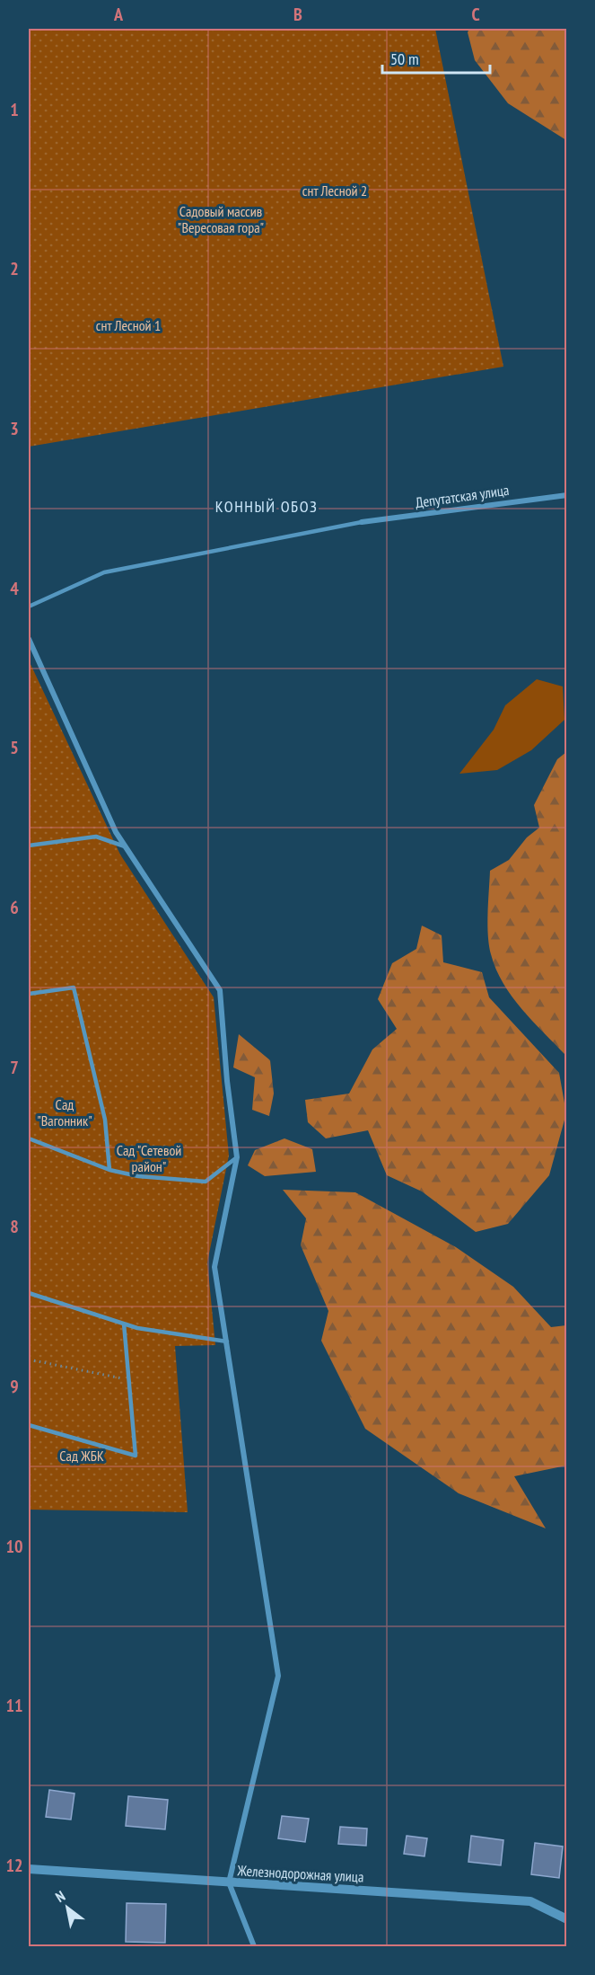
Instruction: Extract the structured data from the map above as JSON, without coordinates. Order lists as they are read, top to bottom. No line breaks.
{"streets":{"street":["Депутатская улица","Железнодорожная улица"]},"districts":["КОННЫЙ ОБОЗ"],"parks":["снт Лесной 2","Садовый массив \"Вересовая гора\"","снт Лесной 1","Сад \"Вагонник\"","Сад \"Сетевой район\"","Сад ЖБК"],"scale_bar":"50 m","north":"top left","grid":{"columns":["A","B","C"],"rows":["1","2","3","4","5","6","7","8","9","10","11","12"]}}
